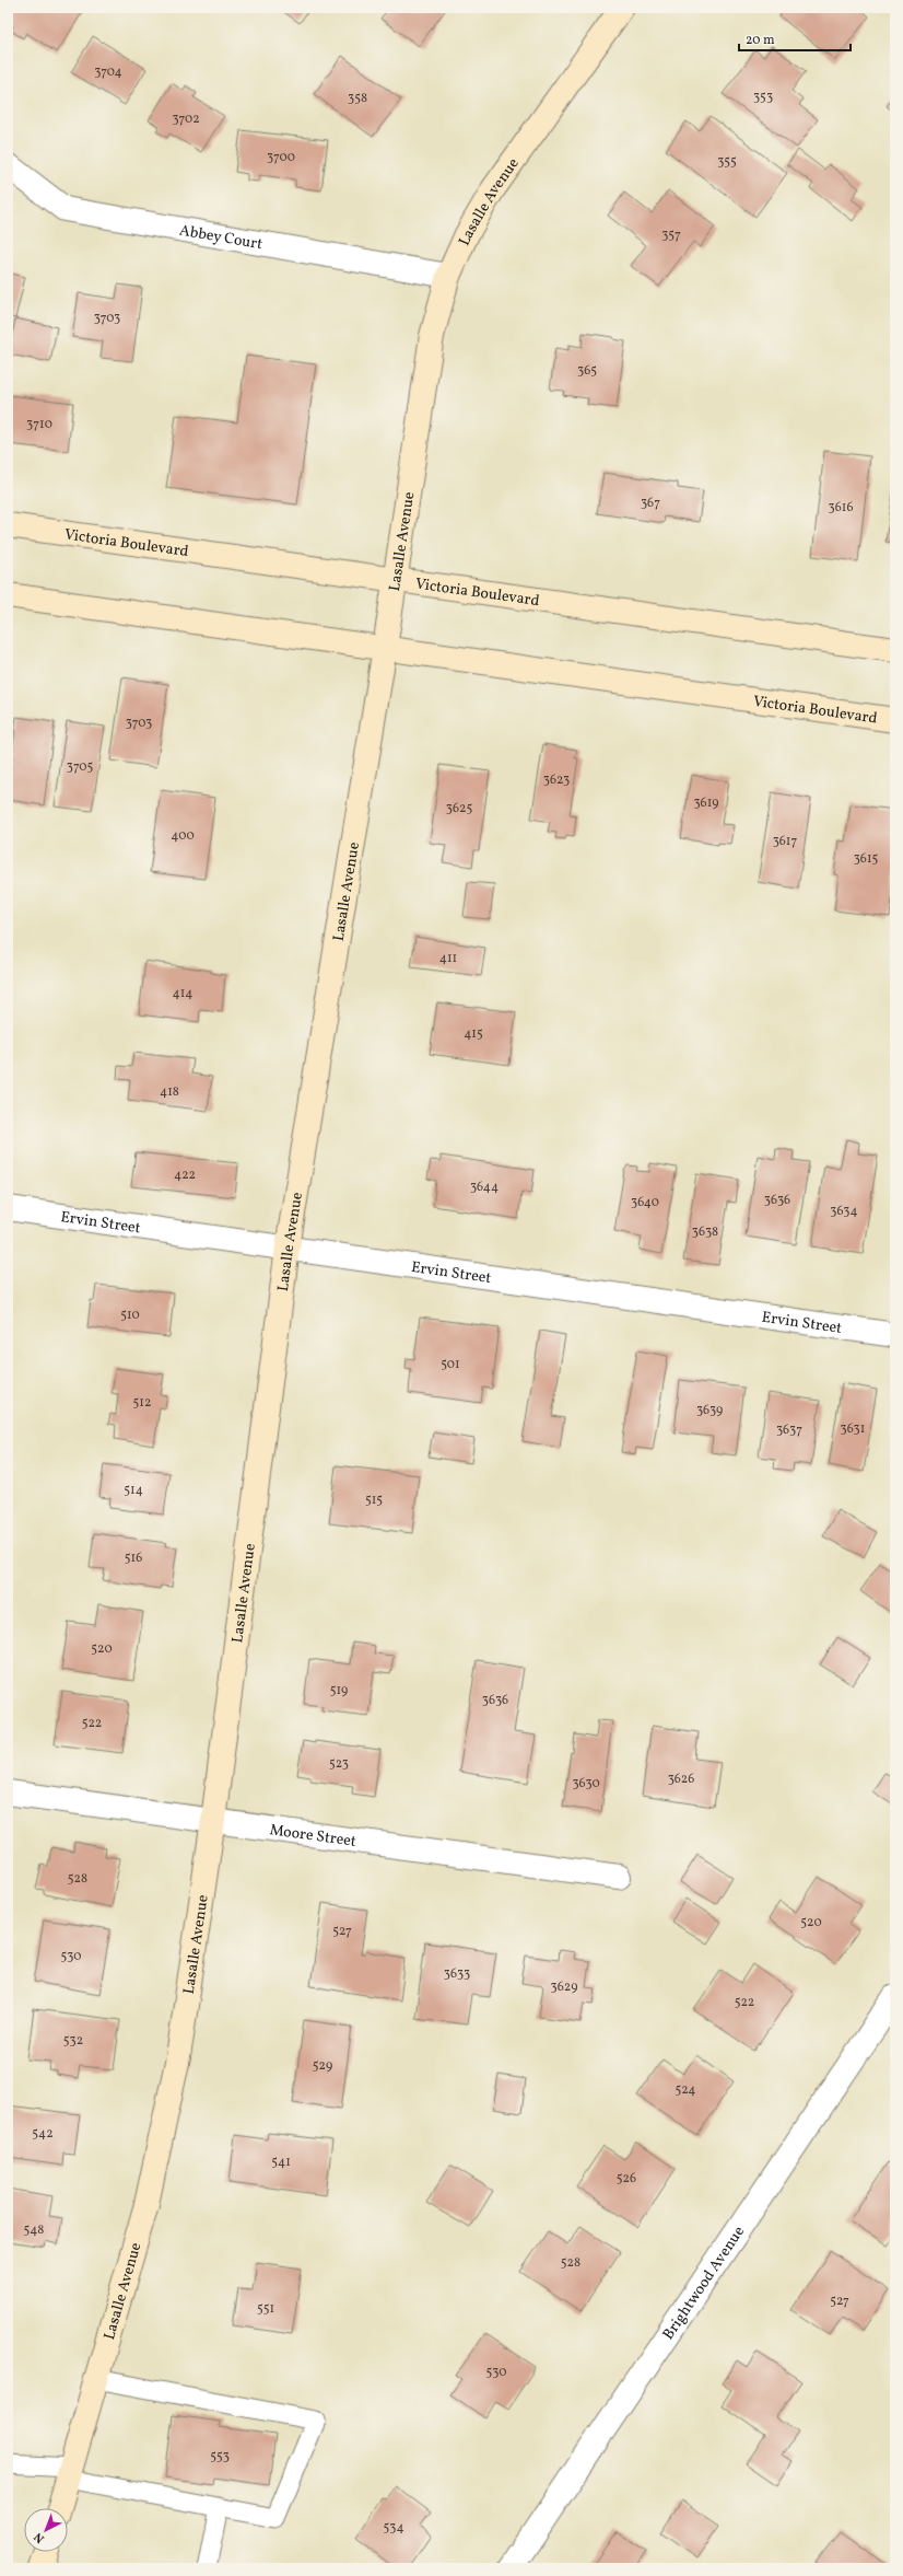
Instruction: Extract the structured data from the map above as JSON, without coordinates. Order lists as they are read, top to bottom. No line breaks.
{"streets":{"main road":["Lasalle Avenue","Victoria Boulevard"],"street":["Abbey Court","Ervin Street","Moore Street","Brightwood Avenue"]},"crossings":[["Lasalle Avenue","Abbey Court"],["Lasalle Avenue","Victoria Boulevard"],["Lasalle Avenue","Ervin Street"],["Lasalle Avenue","Moore Street"]],"house_numbers":["3704","353","358","3702","3700","355","357","3703","365","3710","367","3616","3703","3705","3623","3619","3625","400","3617","3615","411","414","415","418","422","3644","3636","3640","3634","3638","510","501","512","3639","3631","3637","514","515","516","520","519","3636","522","523","3626","3630","528","520","527","530","3633","3629","522","532","529","524","542","541","526","548","528","527","551","530","553","534"],"scale_bar":"20 m","north":"bottom left"}
